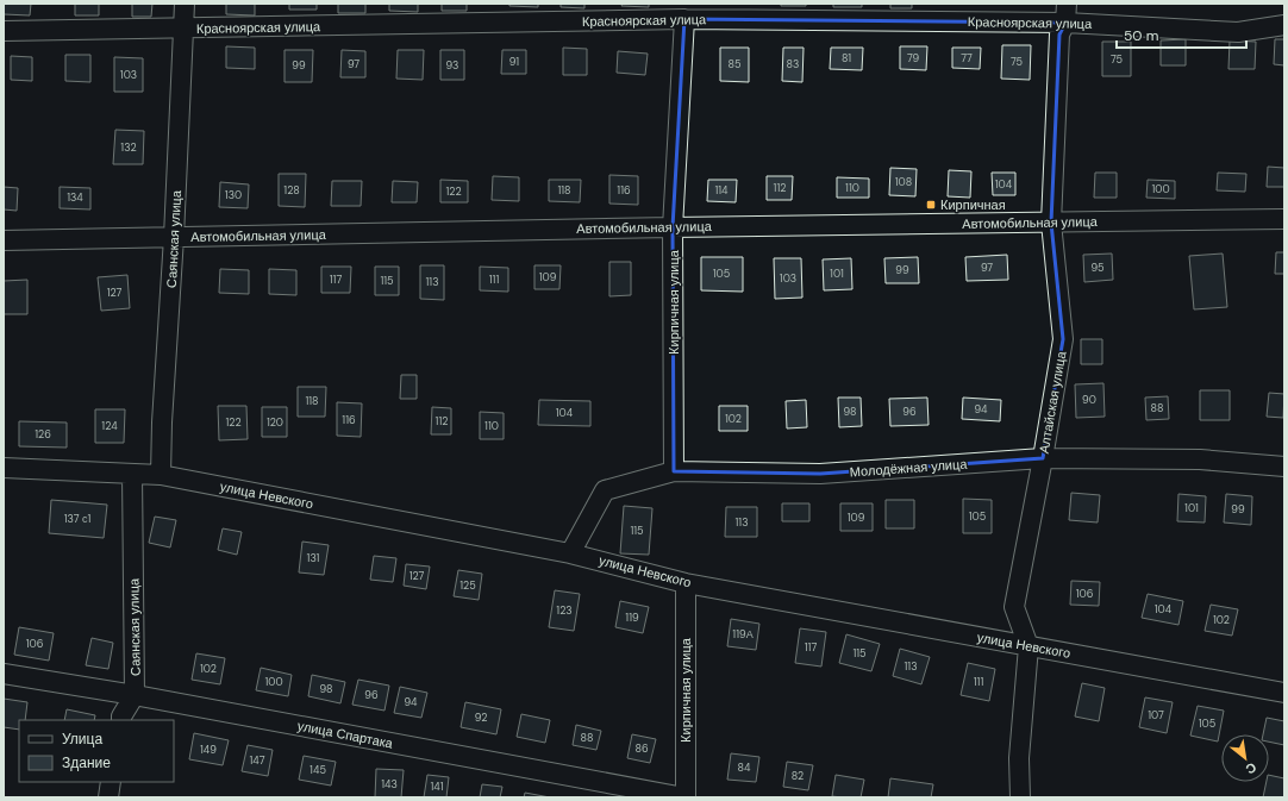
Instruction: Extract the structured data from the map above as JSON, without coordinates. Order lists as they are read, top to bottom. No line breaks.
{"streets":{"street":["Красноярская улица","Автомобильная улица","Саянская улица","Кирпичная улица","Алтайская улица","Молодёжная улица","улица Невского","улица Спартака"]},"crossings":[["Красноярская улица","Саянская улица"],["Красноярская улица","Кирпичная улица"],["Красноярская улица","Алтайская улица"],["Автомобильная улица","Саянская улица"],["Автомобильная улица","Кирпичная улица"],["Автомобильная улица","Алтайская улица"],["Саянская улица","улица Невского"],["Саянская улица","улица Спартака"],["Кирпичная улица","Молодёжная улица"],["Кирпичная улица","улица Невского"],["Кирпичная улица","улица Спартака"],["Алтайская улица","Молодёжная улица"],["Алтайская улица","улица Невского"],["Молодёжная улица","улица Невского"]],"places":{"transit":["Кирпичная"]},"house_numbers":["81","79","77","75","91","75","97","85","83","99","93","103","132","108","104","112","110","100","128","118","116","114","122","130","134","97","95","99","105","101","109","103","117","111","115","113","127","90","118","88","94","98","96","104","102","116","112","122","120","124","110","126","101","99","105","109","137 с1","113","115","131","127","125","106","104","123","119","102","119А","106","117","115","113","102","100","111","98","96","94","107","92","105","88","86","149","147","84","145","82","143","141"],"legend":["Улица","Здание"],"scale_bar":"50 m","north":"bottom right"}
